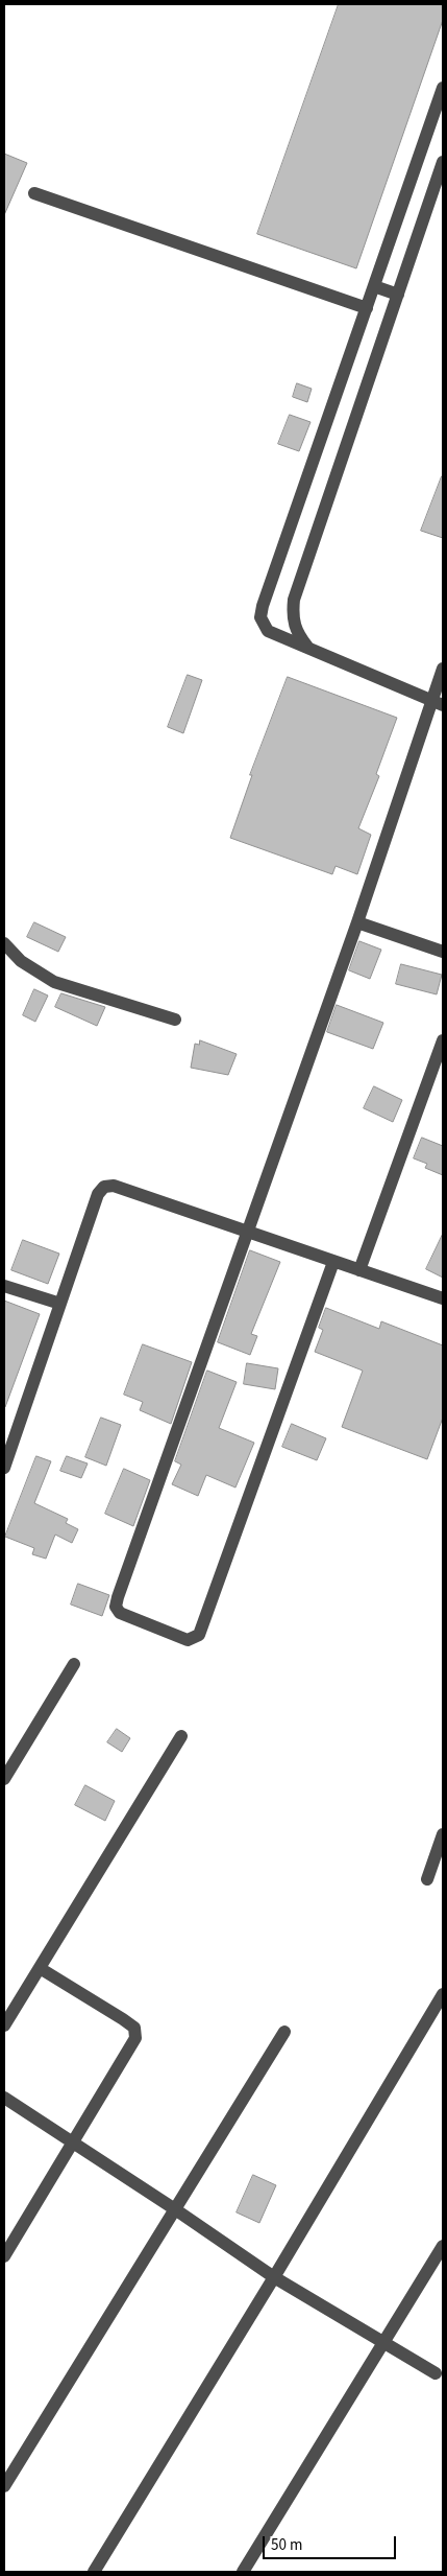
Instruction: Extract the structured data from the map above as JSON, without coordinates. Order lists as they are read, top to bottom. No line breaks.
{"scale_bar":"50 m"}
